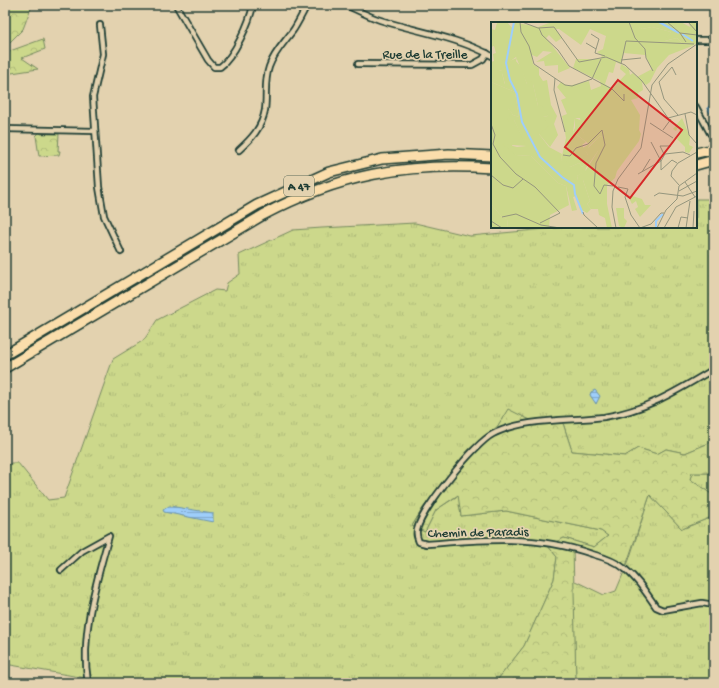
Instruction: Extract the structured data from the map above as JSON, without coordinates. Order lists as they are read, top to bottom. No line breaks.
{"streets":{"highway":["A 47"],"street":["Rue de la Treille","Chemin de Paradis"]}}
